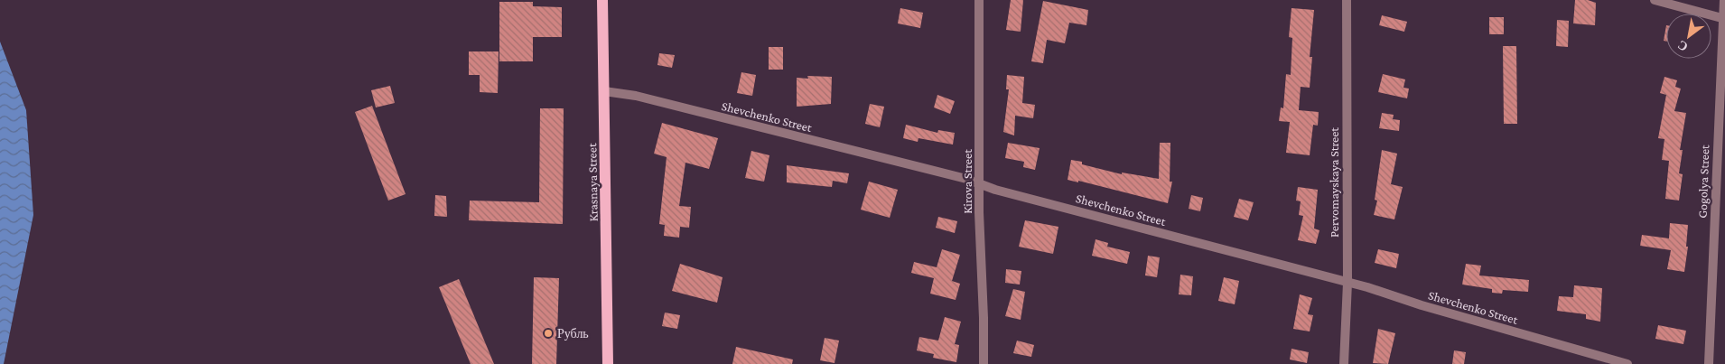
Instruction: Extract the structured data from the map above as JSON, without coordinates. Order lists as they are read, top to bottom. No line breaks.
{"streets":{"main road":["Krasnaya Street"],"street":["Shevchenko Street","Kirova Street","Gogolya Street","Pervomayskaya Street"]},"crossings":[["Shevchenko Street","Kirova Street"],["Shevchenko Street","Krasnaya Street"],["Shevchenko Street","Pervomayskaya Street"]],"places":["Рубль"],"north":"bottom left"}
